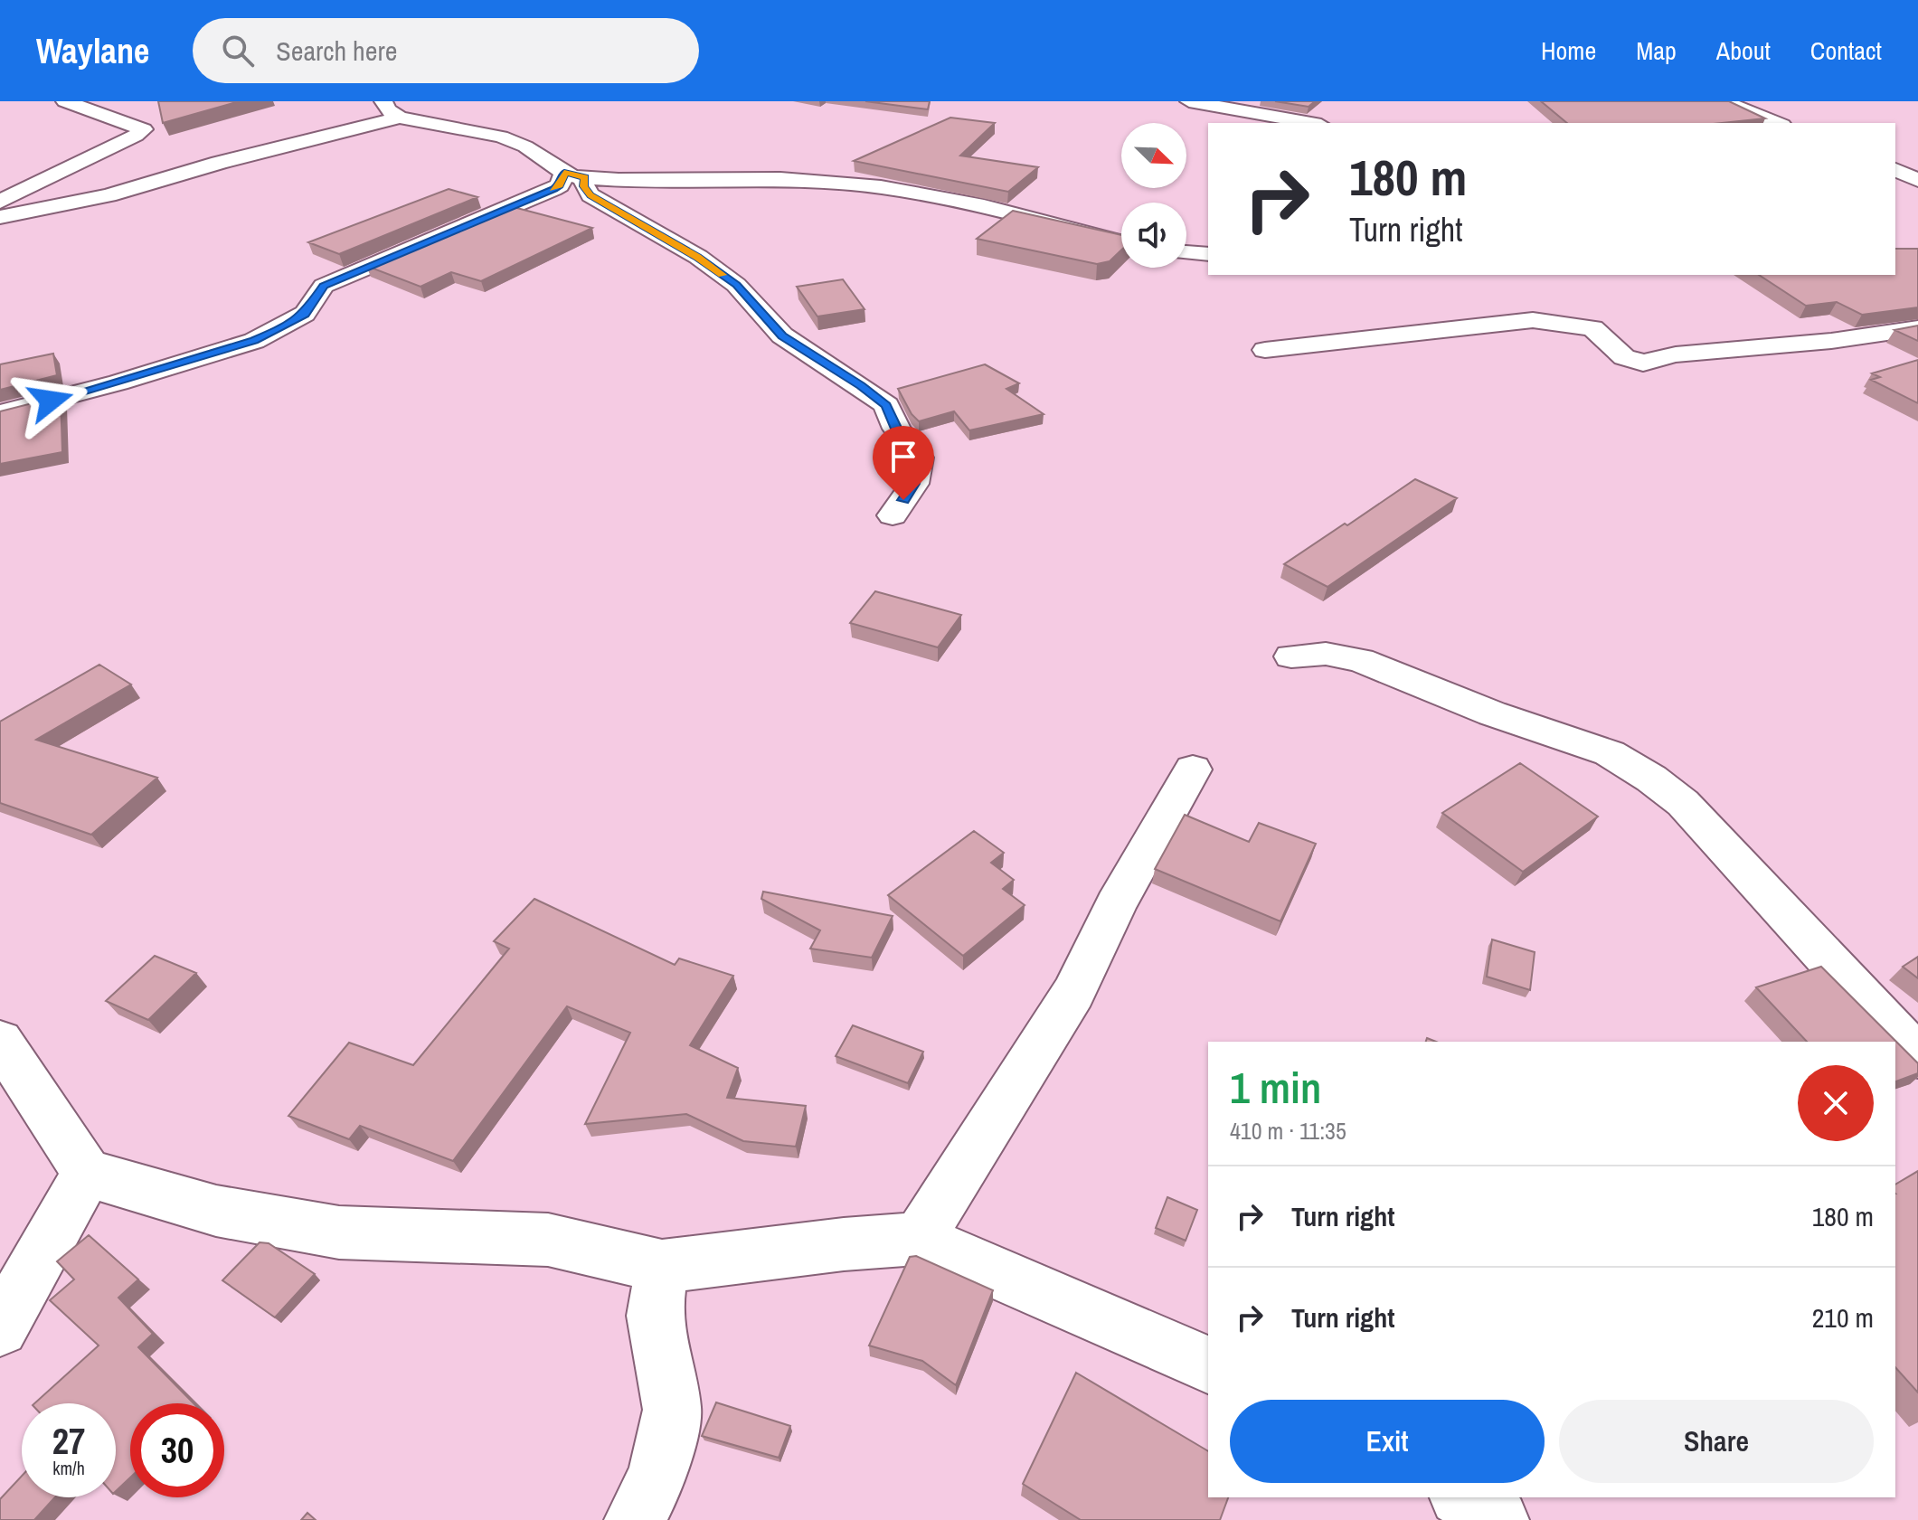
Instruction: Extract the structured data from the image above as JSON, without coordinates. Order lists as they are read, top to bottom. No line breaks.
{"north":"bottom right","page":{"header":"Waylane","search":"Search here","nav":["Home","Map","About","Contact"],"turn":["180 m","Turn right"],"heading":["1 min","410 m · 11:35"],"list":[{"name":"Turn right","value":"180 m"},{"name":"Turn right","value":"210 m"}],"buttons":["Exit","Share"],"speed":"27 km/h","limit":"30"}}
